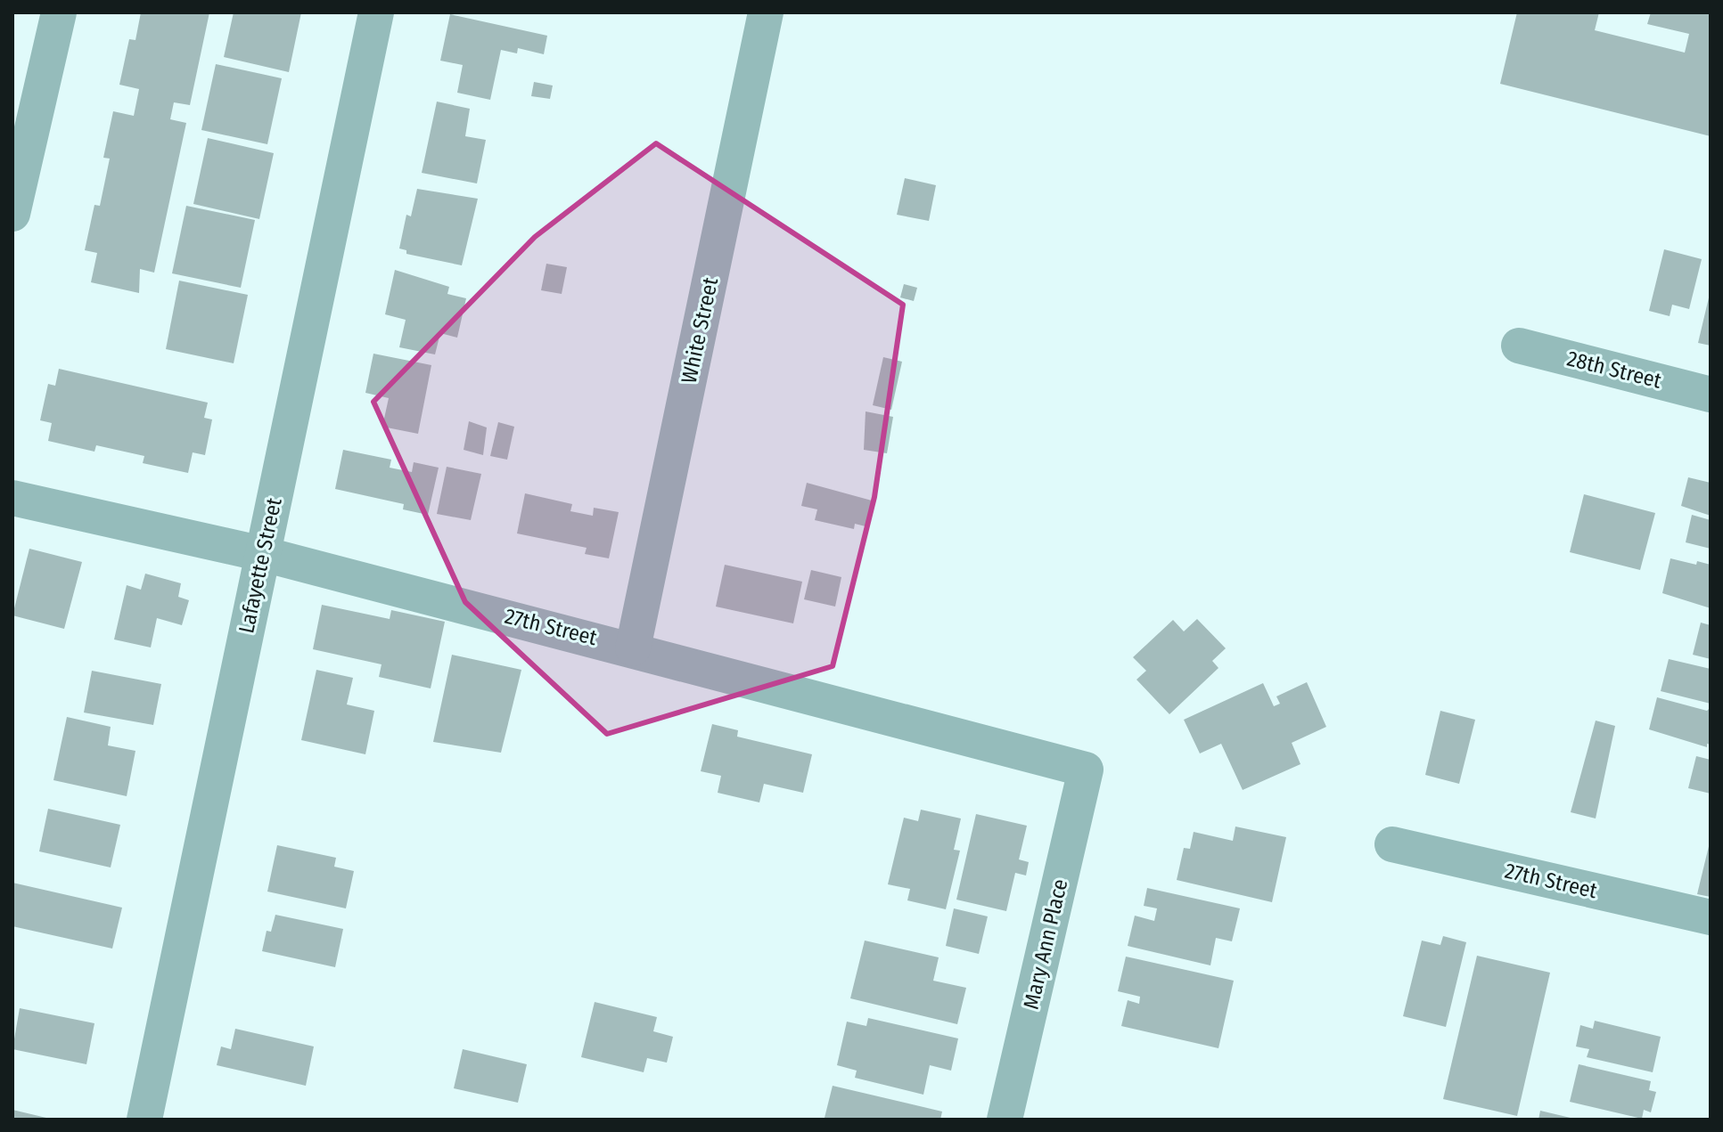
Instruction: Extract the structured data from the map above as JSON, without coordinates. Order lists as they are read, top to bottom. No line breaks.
{"streets":{"street":["White Street","28th Street","Lafayette Street","27th Street","Mary Ann Place"]},"crossings":[["White Street","27th Street"],["Lafayette Street","27th Street"],["27th Street","Mary Ann Place"]]}
